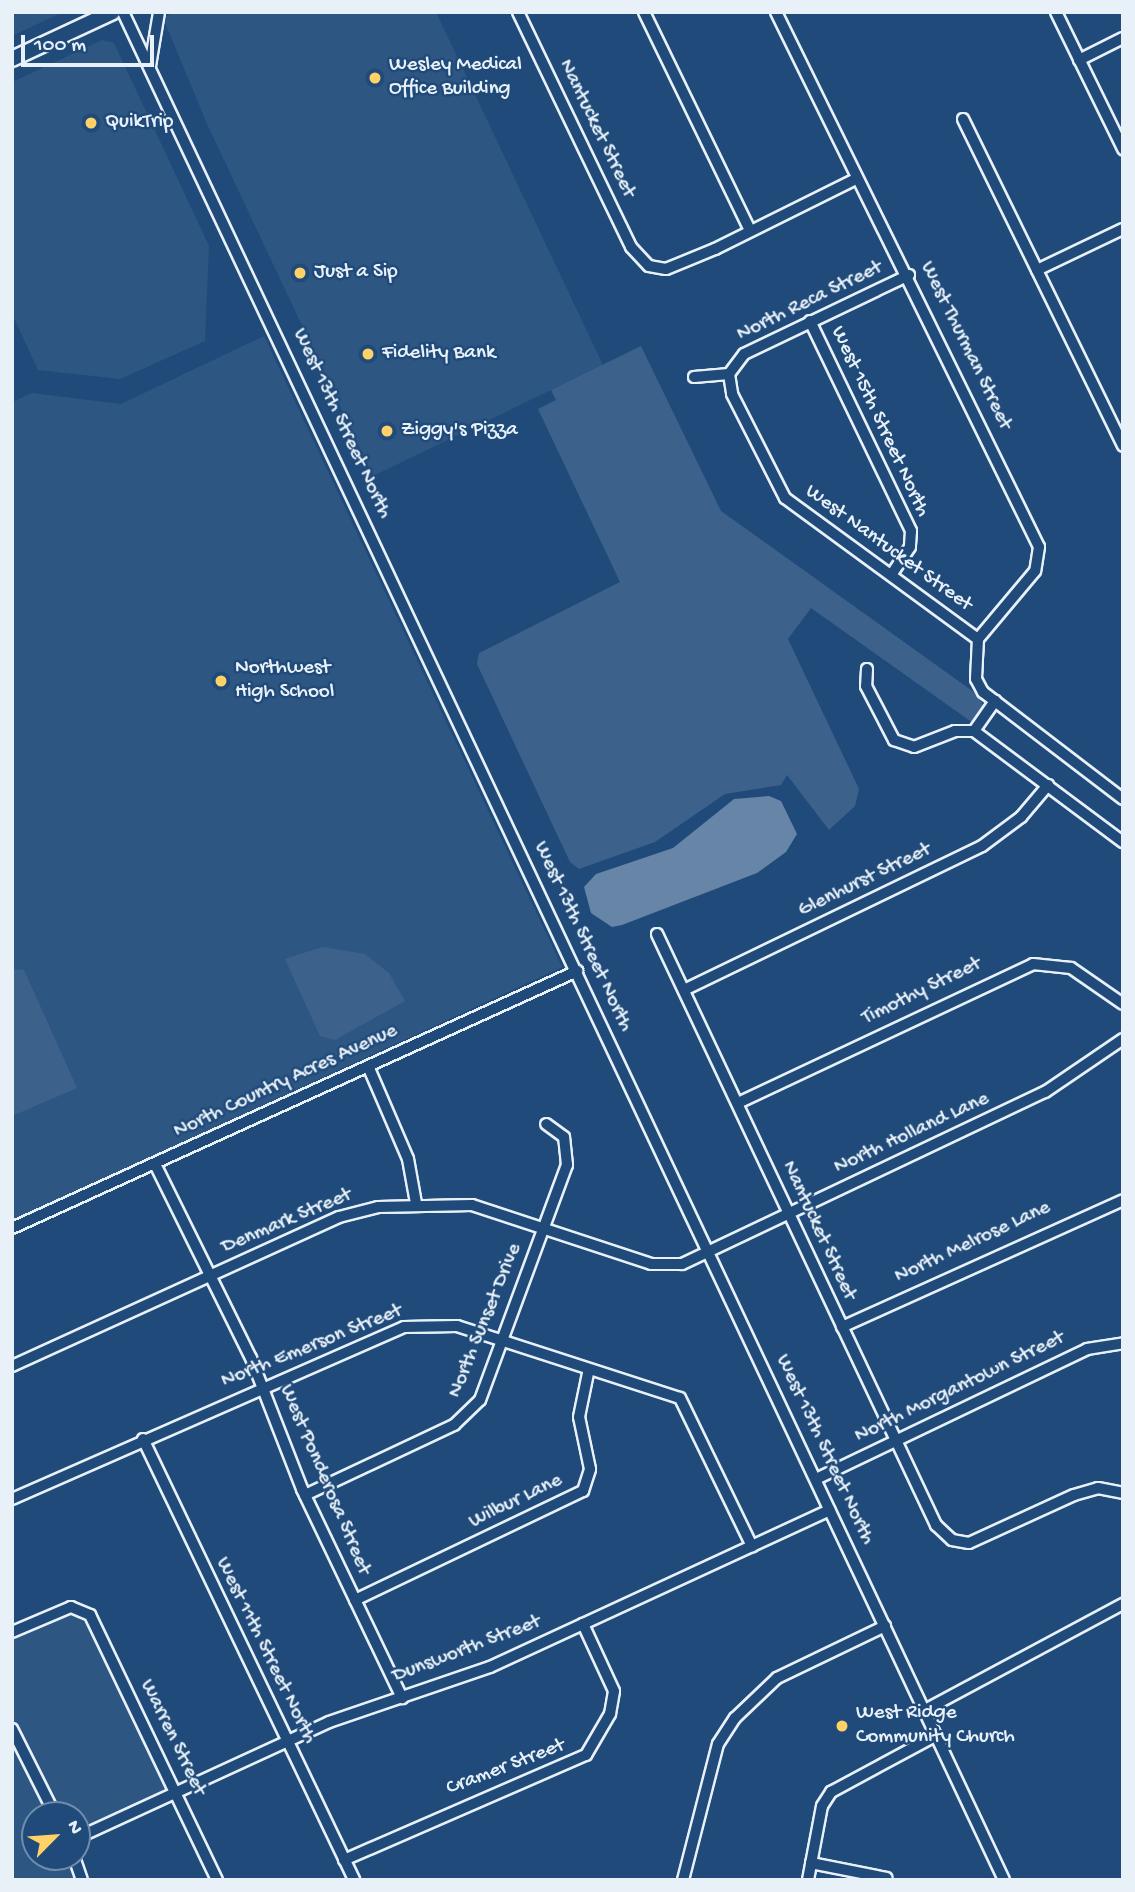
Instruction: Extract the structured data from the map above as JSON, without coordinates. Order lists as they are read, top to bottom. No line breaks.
{"streets":{"street":["Nantucket Street","North Reca Street","West Thurman Street","West 15th Street North","West 13th Street North","West Nantucket Street","Glenhurst Street","Timothy Street","North Country Acres Avenue","North Holland Lane","Denmark Street","North Melrose Lane","North Sunset Drive","North Emerson Street","North Morgantown Street","West Ponderosa Street","Wilbur Lane","Dunsworth Street","West 11th Street North","Warren Street","Cramer Street"]},"crossings":[["Nantucket Street","Glenhurst Street"],["Nantucket Street","Timothy Street"],["Nantucket Street","North Holland Lane"],["Nantucket Street","North Melrose Lane"],["Nantucket Street","North Morgantown Street"],["North Reca Street","West Thurman Street"],["North Reca Street","West 15th Street North"],["North Reca Street","West Nantucket Street"],["West Thurman Street","West Nantucket Street"],["West 15th Street North","West Nantucket Street"],["West 13th Street North","North Country Acres Avenue"],["West 13th Street North","North Holland Lane"],["West 13th Street North","Denmark Street"],["West 13th Street North","North Morgantown Street"],["West 13th Street North","Dunsworth Street"],["North Country Acres Avenue","West Ponderosa Street"],["North Holland Lane","Denmark Street"],["Denmark Street","North Sunset Drive"],["Denmark Street","West Ponderosa Street"],["North Sunset Drive","North Emerson Street"],["North Sunset Drive","West Ponderosa Street"],["North Emerson Street","West Ponderosa Street"],["North Emerson Street","Wilbur Lane"],["North Emerson Street","Dunsworth Street"],["North Emerson Street","West 11th Street North"],["West Ponderosa Street","Wilbur Lane"],["West Ponderosa Street","Dunsworth Street"],["Dunsworth Street","West 11th Street North"],["Dunsworth Street","Warren Street"],["Dunsworth Street","Cramer Street"],["West 11th Street North","Cramer Street"]],"places":["Wesley Medical Office Building","QuikTrip","Just a Sip","Fidelity Bank","Ziggy's Pizza","Northwest High School","West Ridge Community Church"],"scale_bar":"100 m","north":"top right"}
